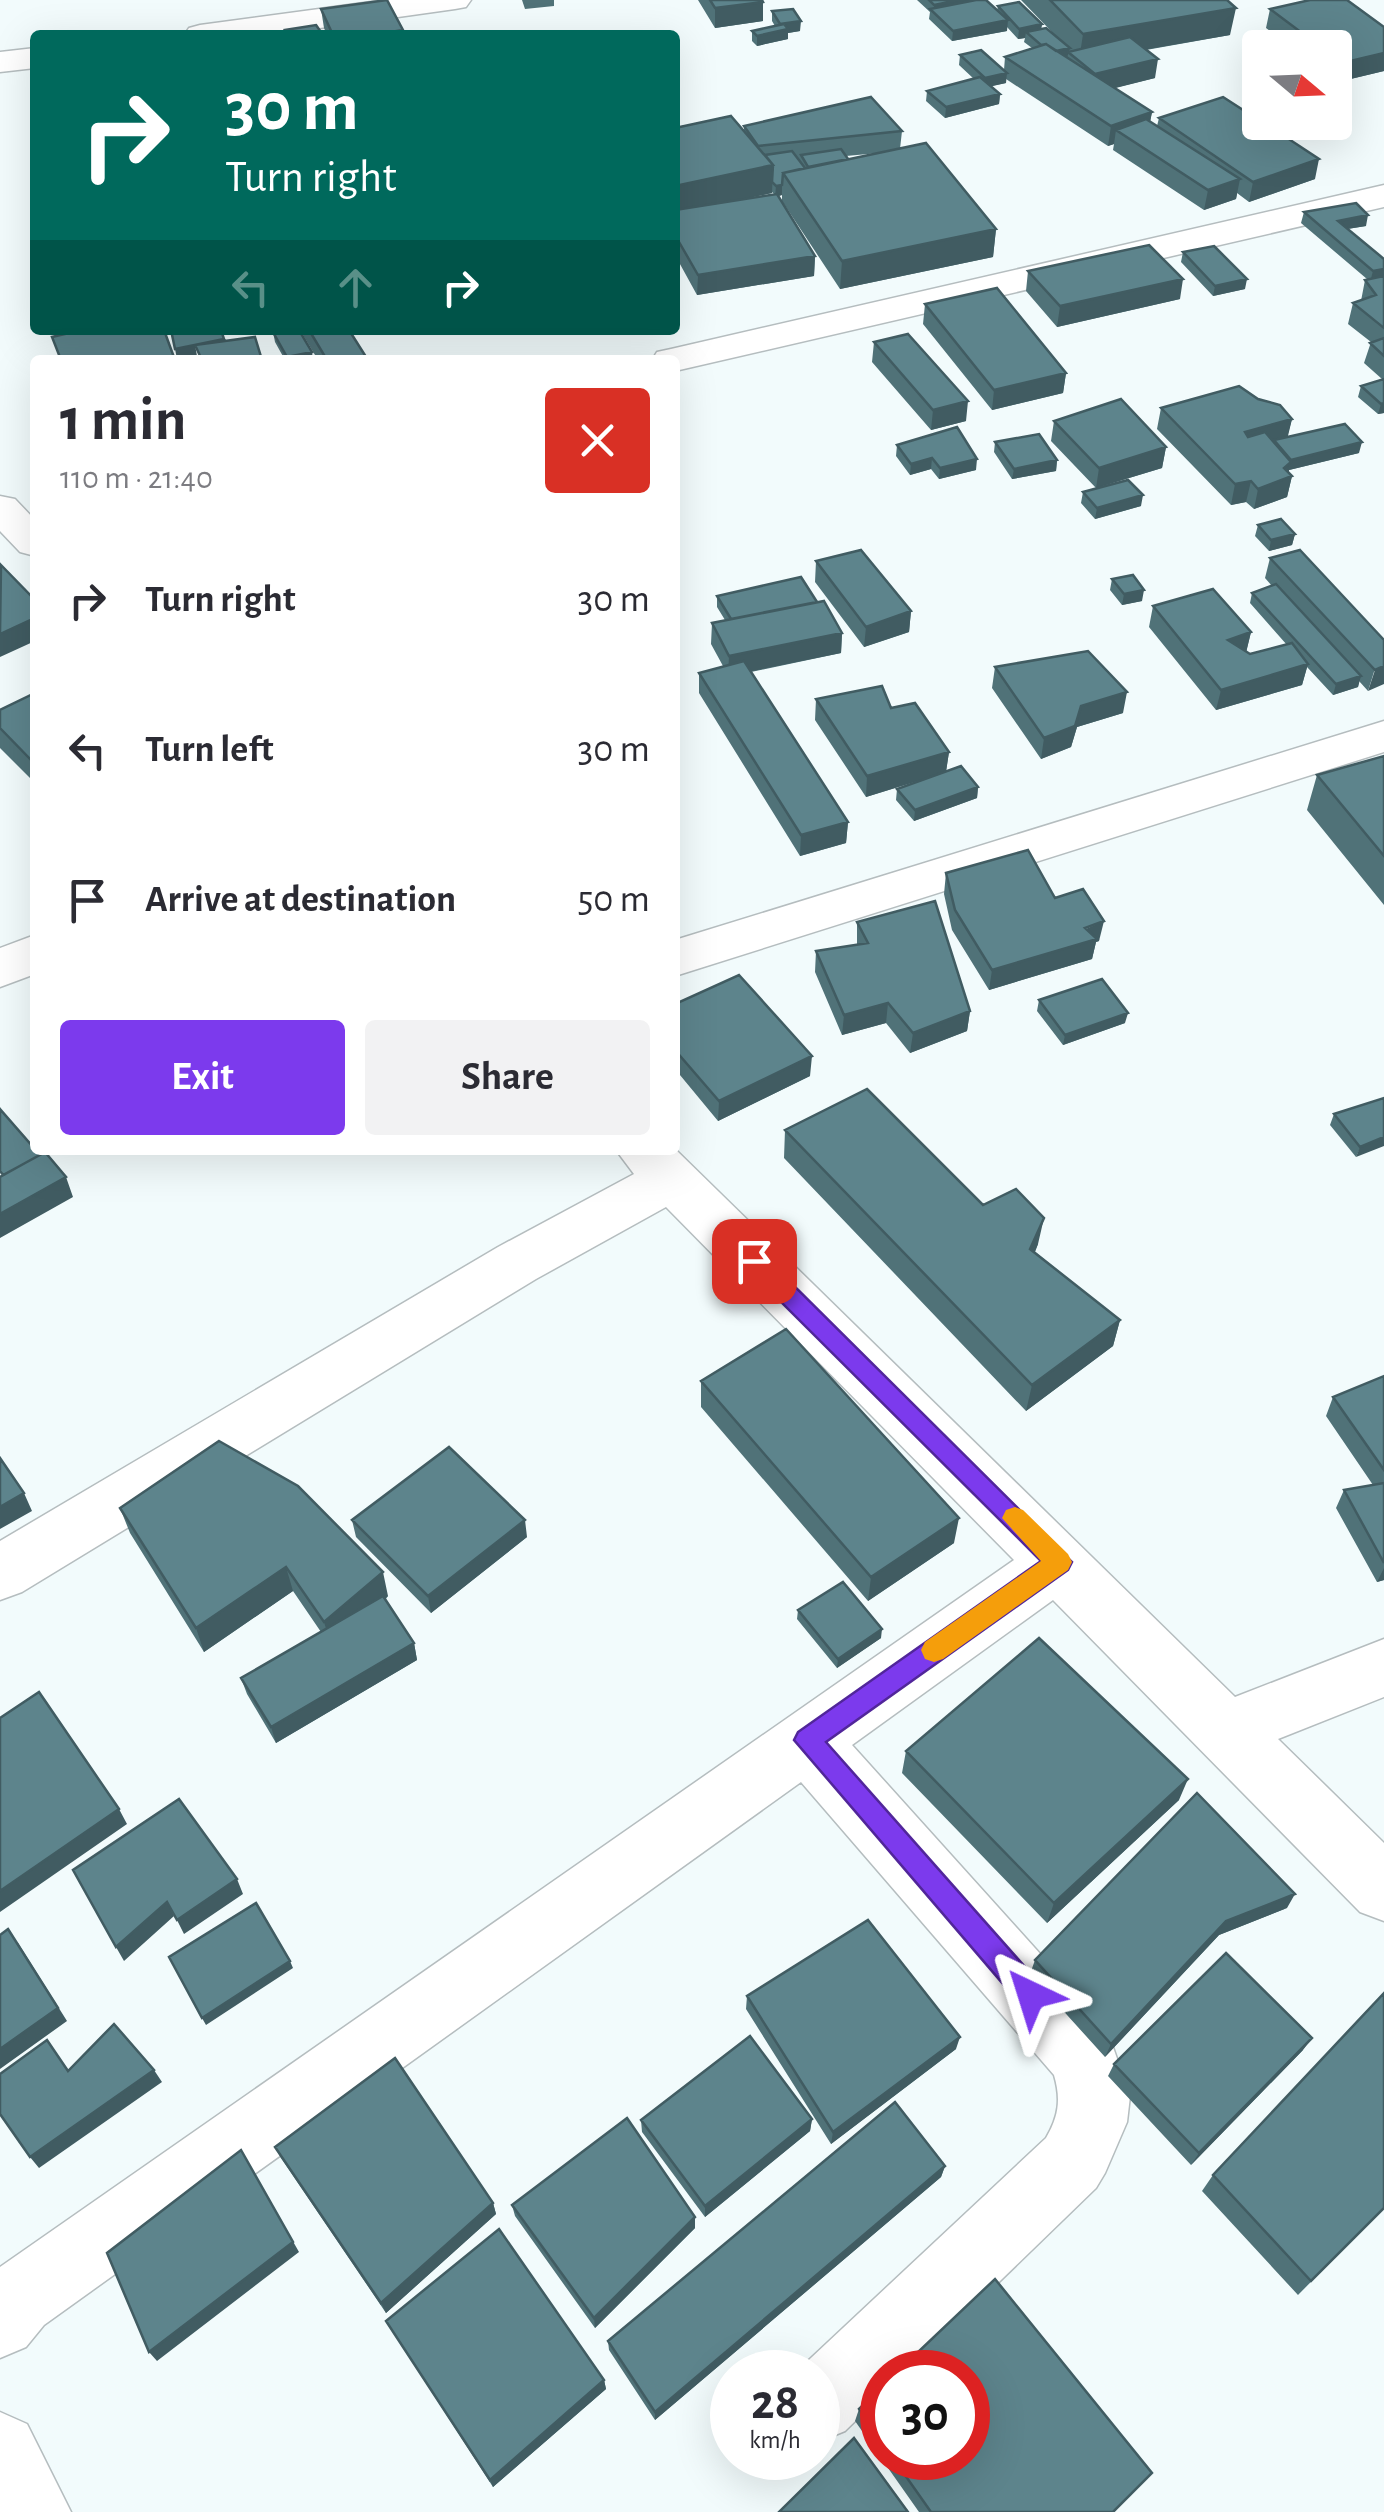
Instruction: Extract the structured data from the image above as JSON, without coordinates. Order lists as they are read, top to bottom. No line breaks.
{"north":"right","page":{"turn":["30 m","Turn right"],"heading":["1 min","110 m · 21:40"],"list":[{"name":"Turn right","value":"30 m"},{"name":"Turn left","value":"30 m"},{"name":"Arrive at destination","value":"50 m"}],"buttons":["Exit","Share"],"speed":"28 km/h","limit":"30"}}
